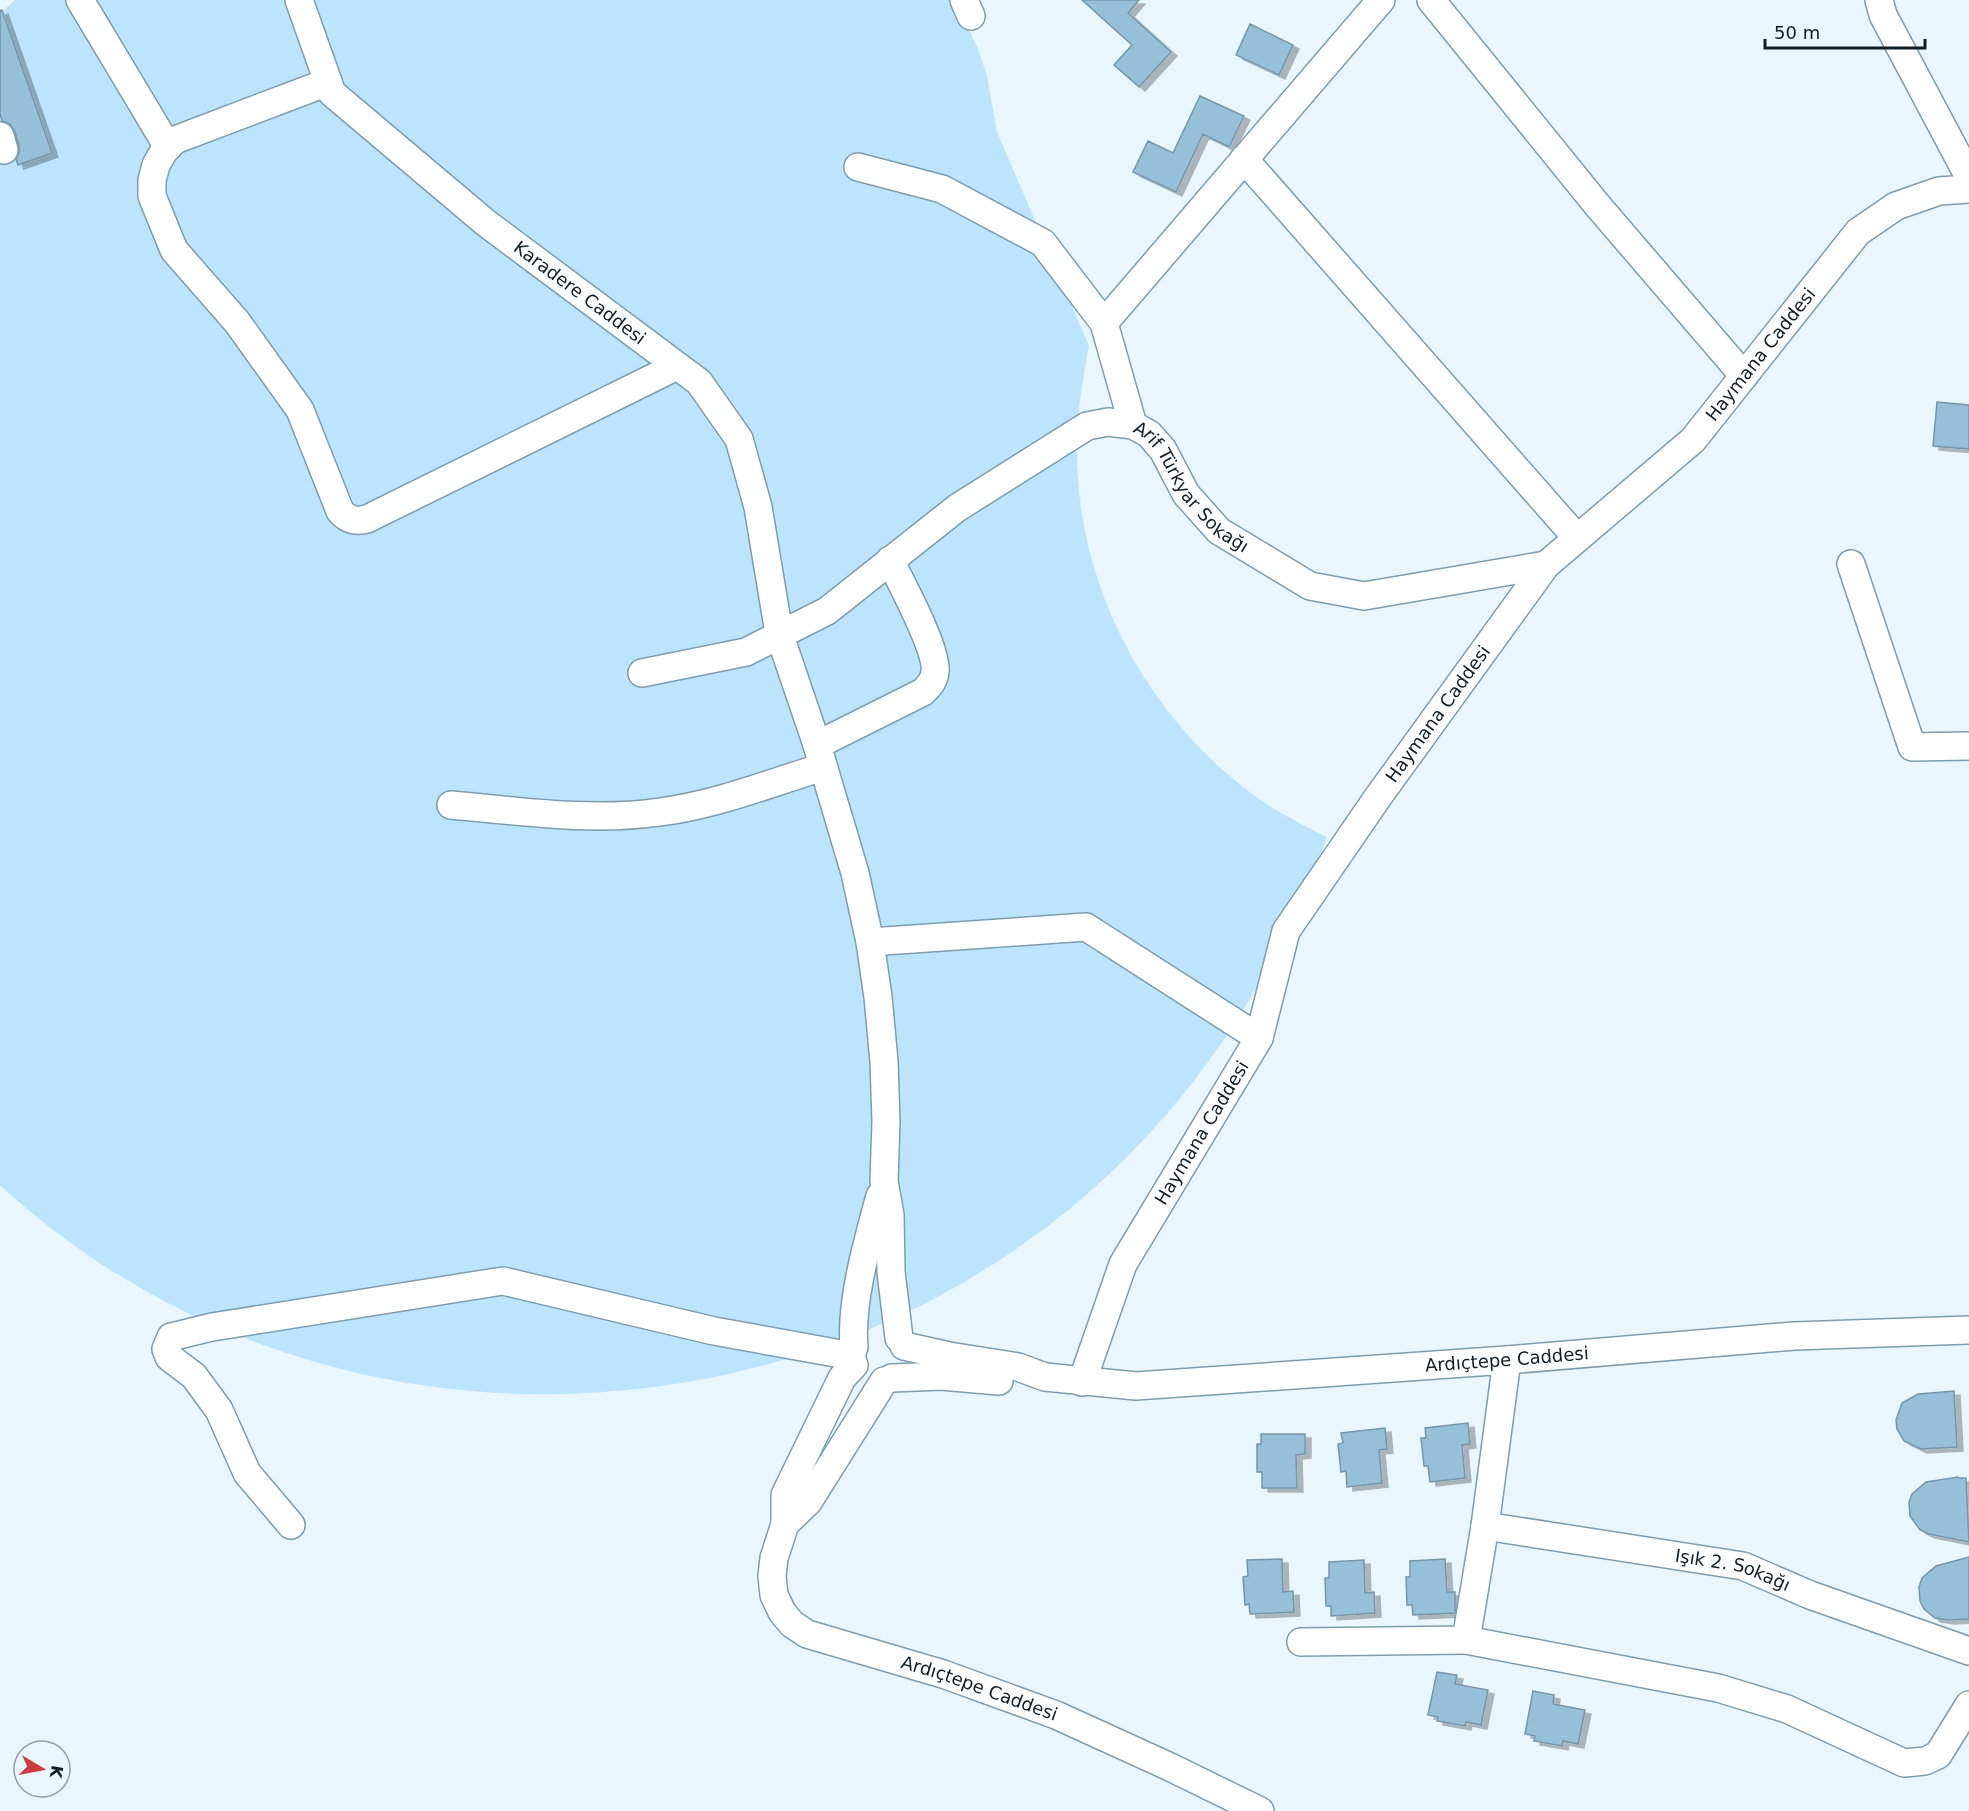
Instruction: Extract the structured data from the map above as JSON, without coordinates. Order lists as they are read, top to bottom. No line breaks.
{"streets":{"street":["Karadere Caddesi","Haymana Caddesi","Arif Türkyar Sokağı","Ardıçtepe Caddesi","Işık 2. Sokağı"]},"crossings":[["Karadere Caddesi","Arif Türkyar Sokağı"],["Haymana Caddesi","Arif Türkyar Sokağı"],["Haymana Caddesi","Ardıçtepe Caddesi"]],"scale_bar":"50 m","north":"right"}
